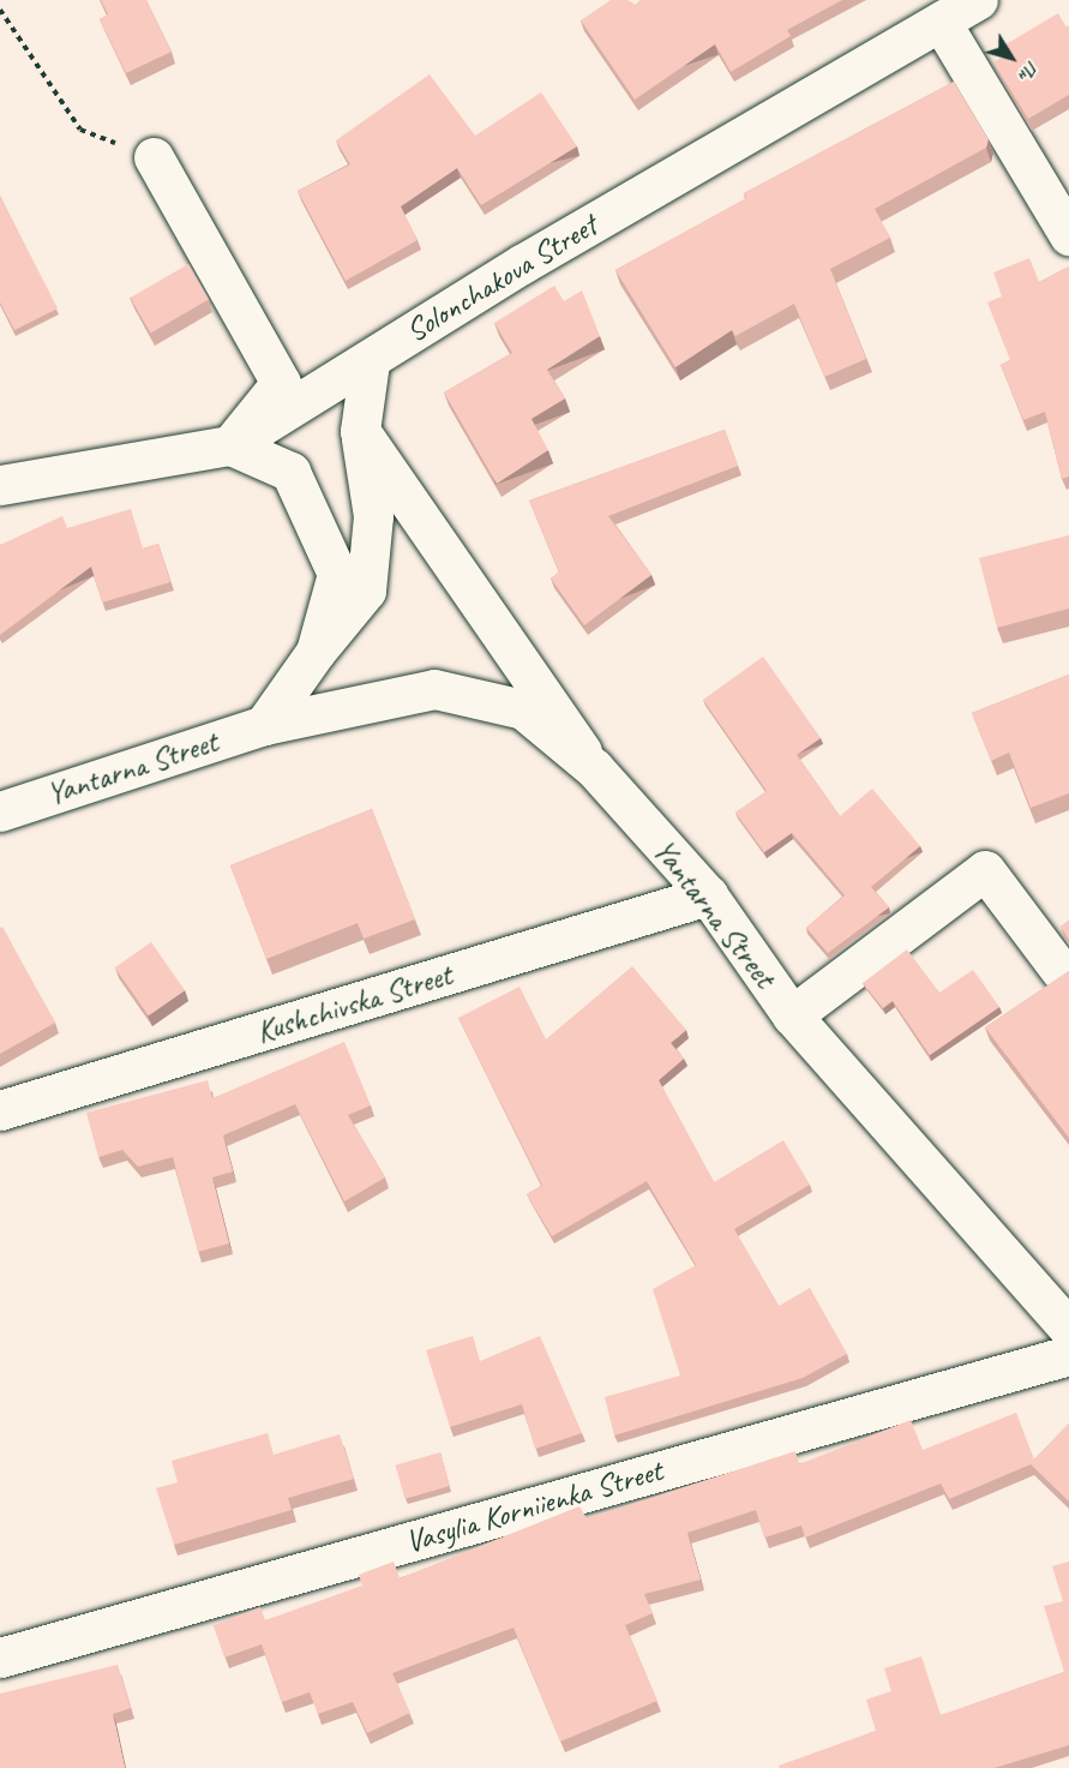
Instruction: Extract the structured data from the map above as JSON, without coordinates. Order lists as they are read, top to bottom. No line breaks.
{"streets":{"main road":["Solonchakova Street","Yantarna Street","Kushchivska Street","Vasylia Korniienka Street"]},"crossings":[["Yantarna Street","Kushchivska Street"]],"north":"bottom right"}
